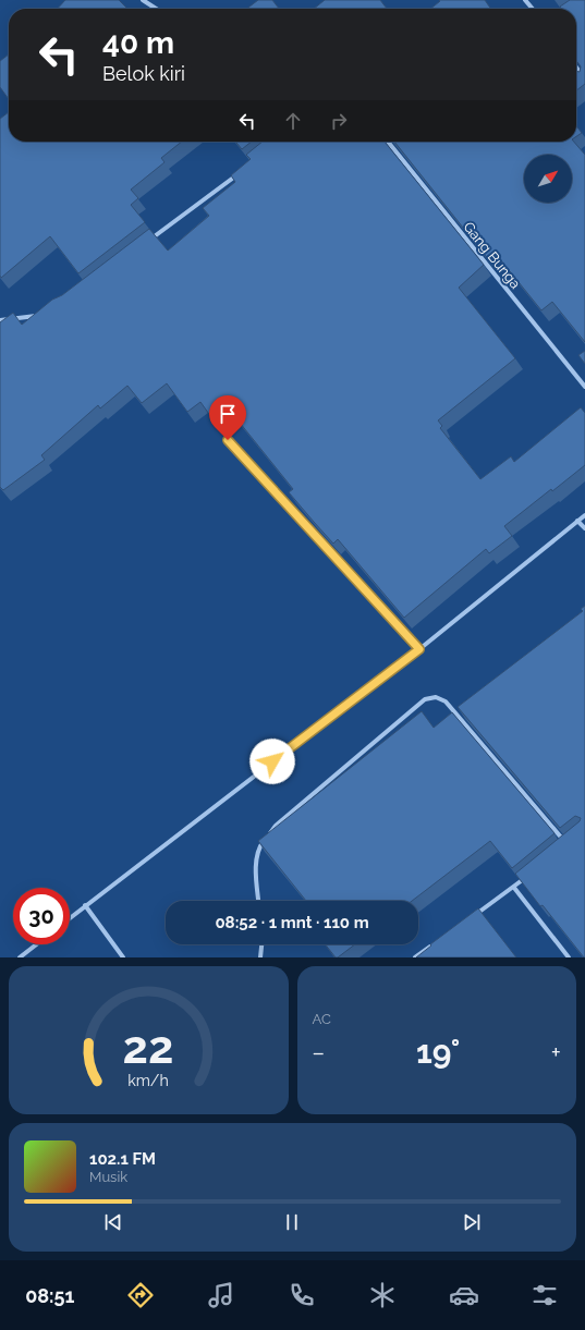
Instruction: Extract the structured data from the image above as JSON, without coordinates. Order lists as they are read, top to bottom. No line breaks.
{"streets":{"street":["Gang Bunga"]},"north":"top right","page":{"turn":["40 m","Belok kiri"],"limit":"30","trip":"08:52 · 1 mnt · 110 m","tile":"AC","heat":["−","19°","+"],"song":["102.1 FM","Musik"],"tabs":"08:51","gauge":["22","km/h"]}}
